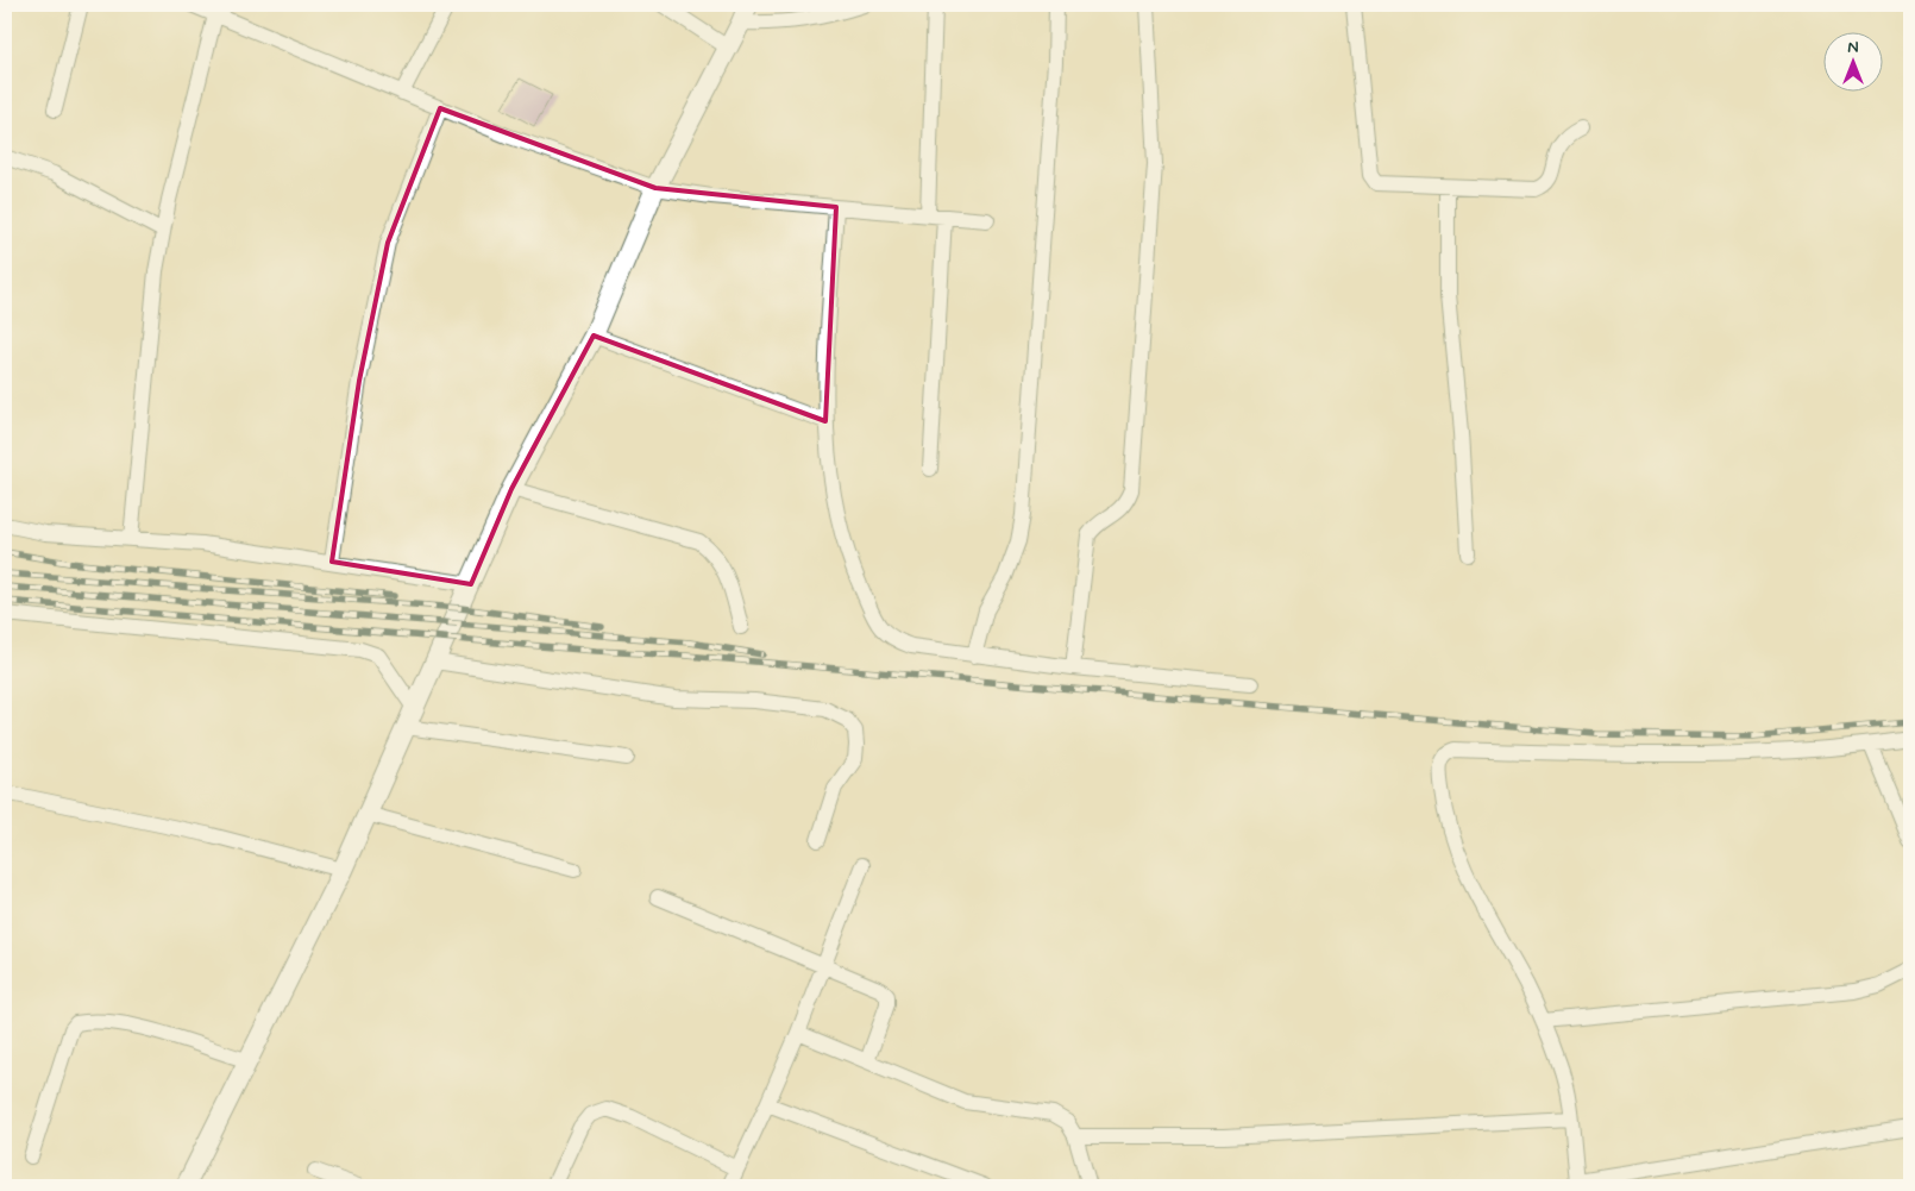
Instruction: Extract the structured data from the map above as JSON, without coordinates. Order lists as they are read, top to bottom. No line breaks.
{"north":"top"}
